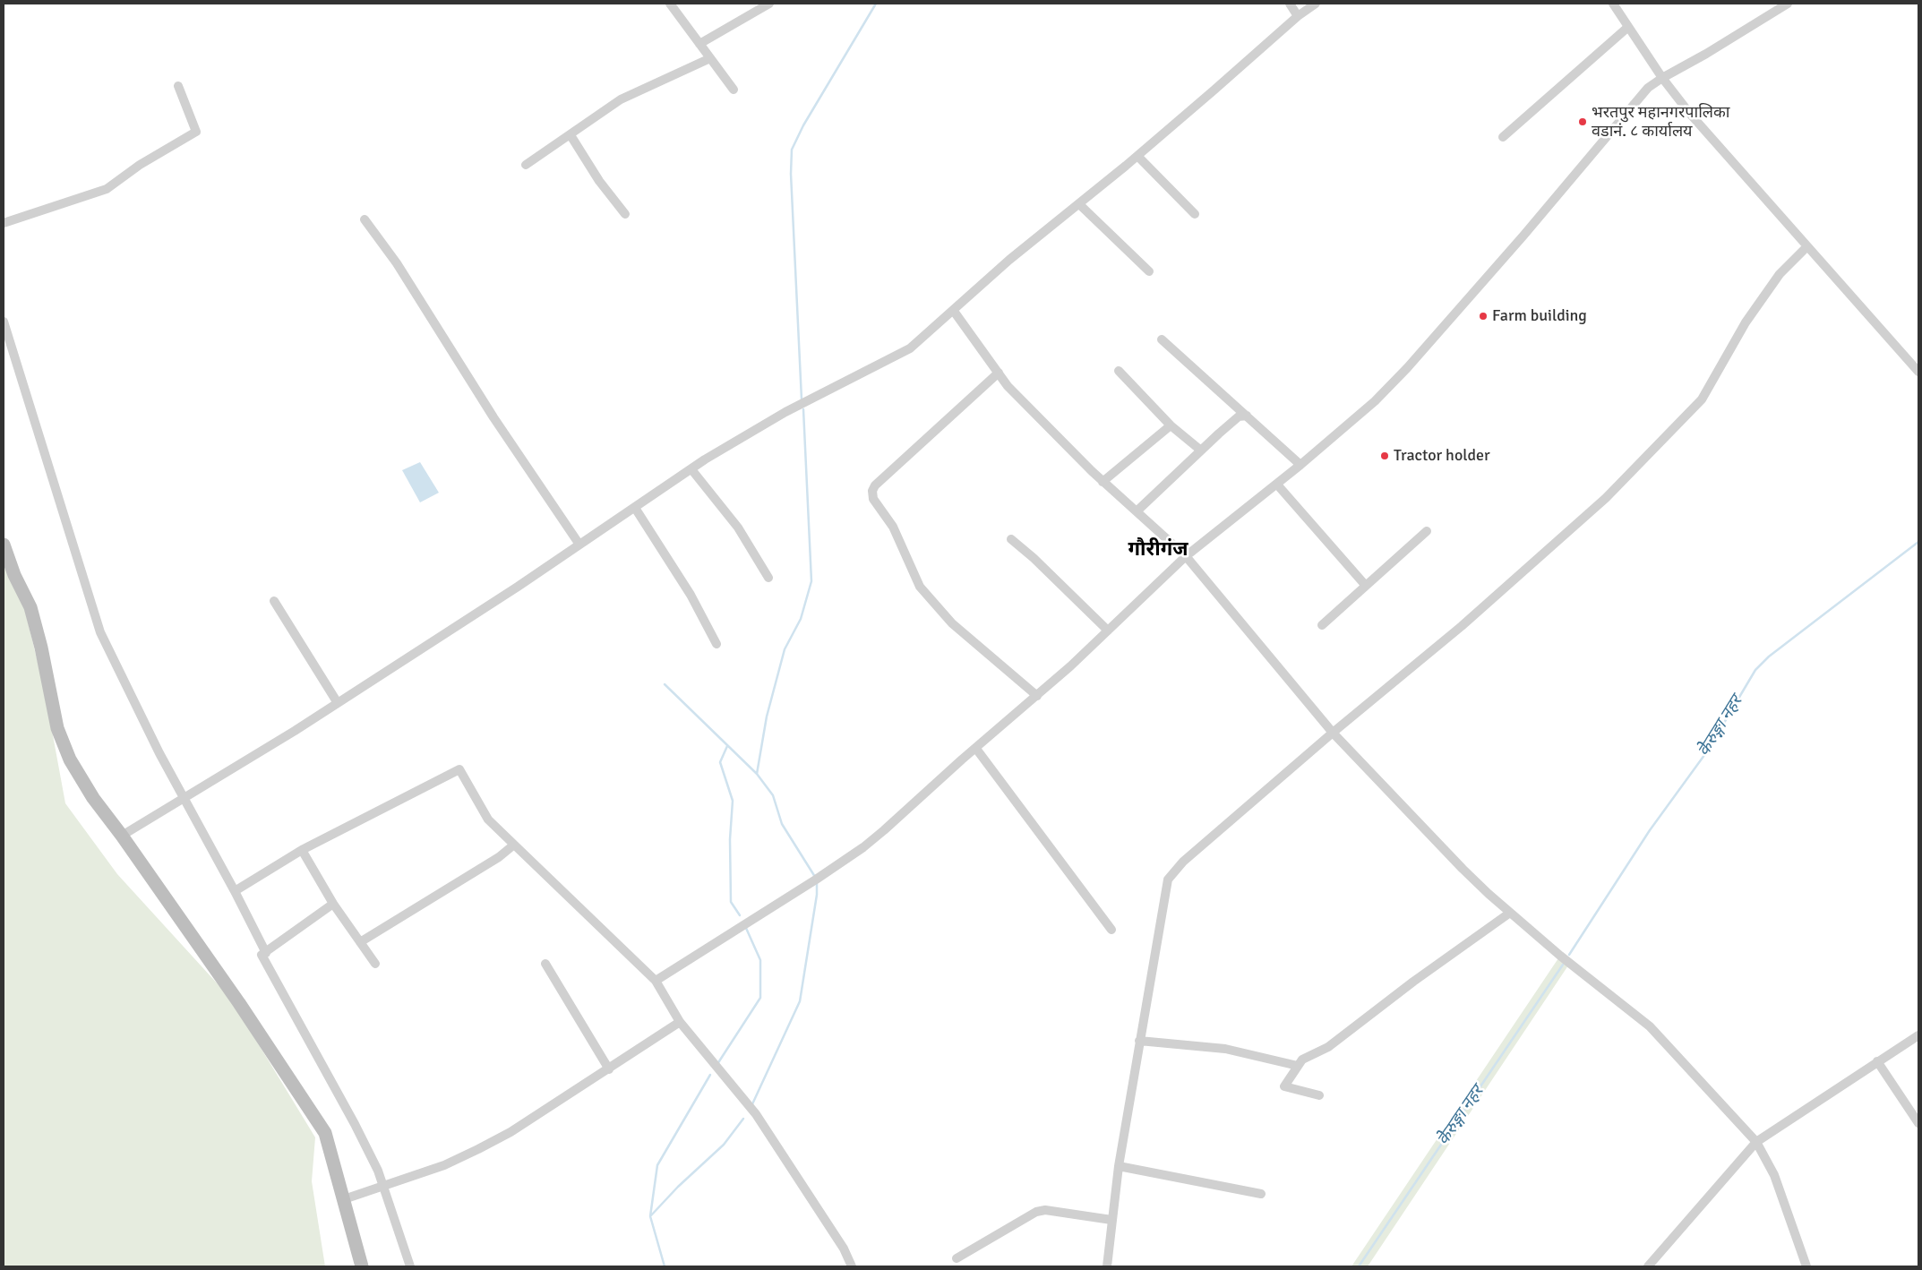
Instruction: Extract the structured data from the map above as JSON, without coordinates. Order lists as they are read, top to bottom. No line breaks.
{"districts":["गौरीगंज"],"water":["केेरुङ्गा नहर"],"places":["भरतपुर महानगरपालिका वडानं. ८ कार्यालय","Farm building","Tractor holder"]}
